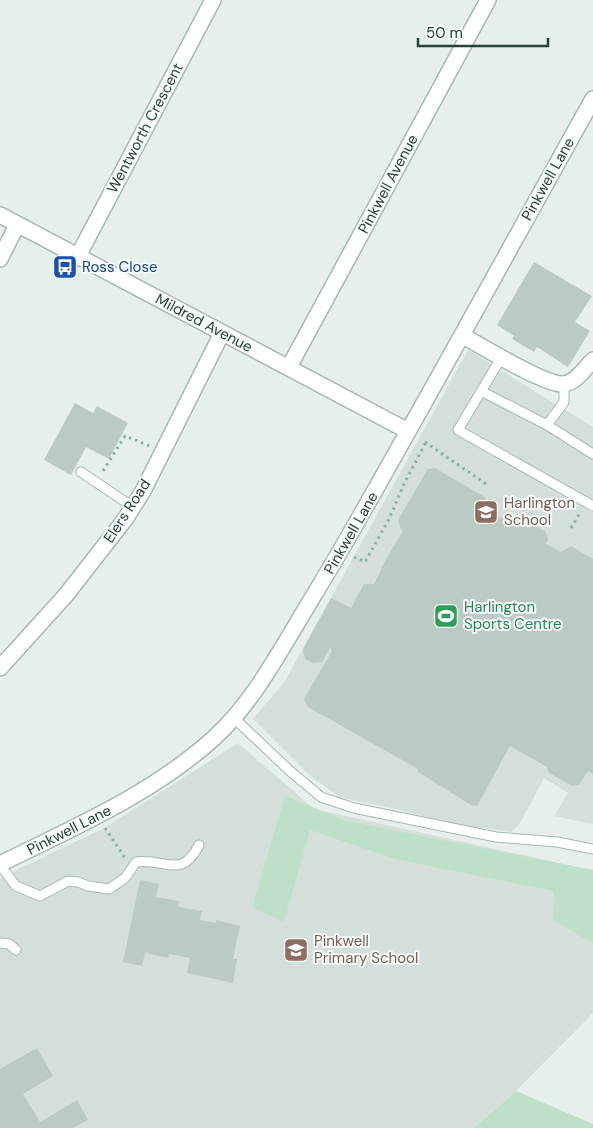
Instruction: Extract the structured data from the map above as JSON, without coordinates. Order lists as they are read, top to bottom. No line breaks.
{"streets":{"street":["Wentworth Crescent","Pinkwell Lane","Pinkwell Avenue","Mildred Avenue","Elers Road"]},"crossings":[["Wentworth Crescent","Mildred Avenue"],["Pinkwell Lane","Mildred Avenue"],["Pinkwell Avenue","Mildred Avenue"],["Mildred Avenue","Elers Road"]],"places":{"bus stop":["Ross Close"],"school or university":["Harlington School","Pinkwell Primary School"],"sports":["Harlington Sports Centre"]},"scale_bar":"50 m"}
